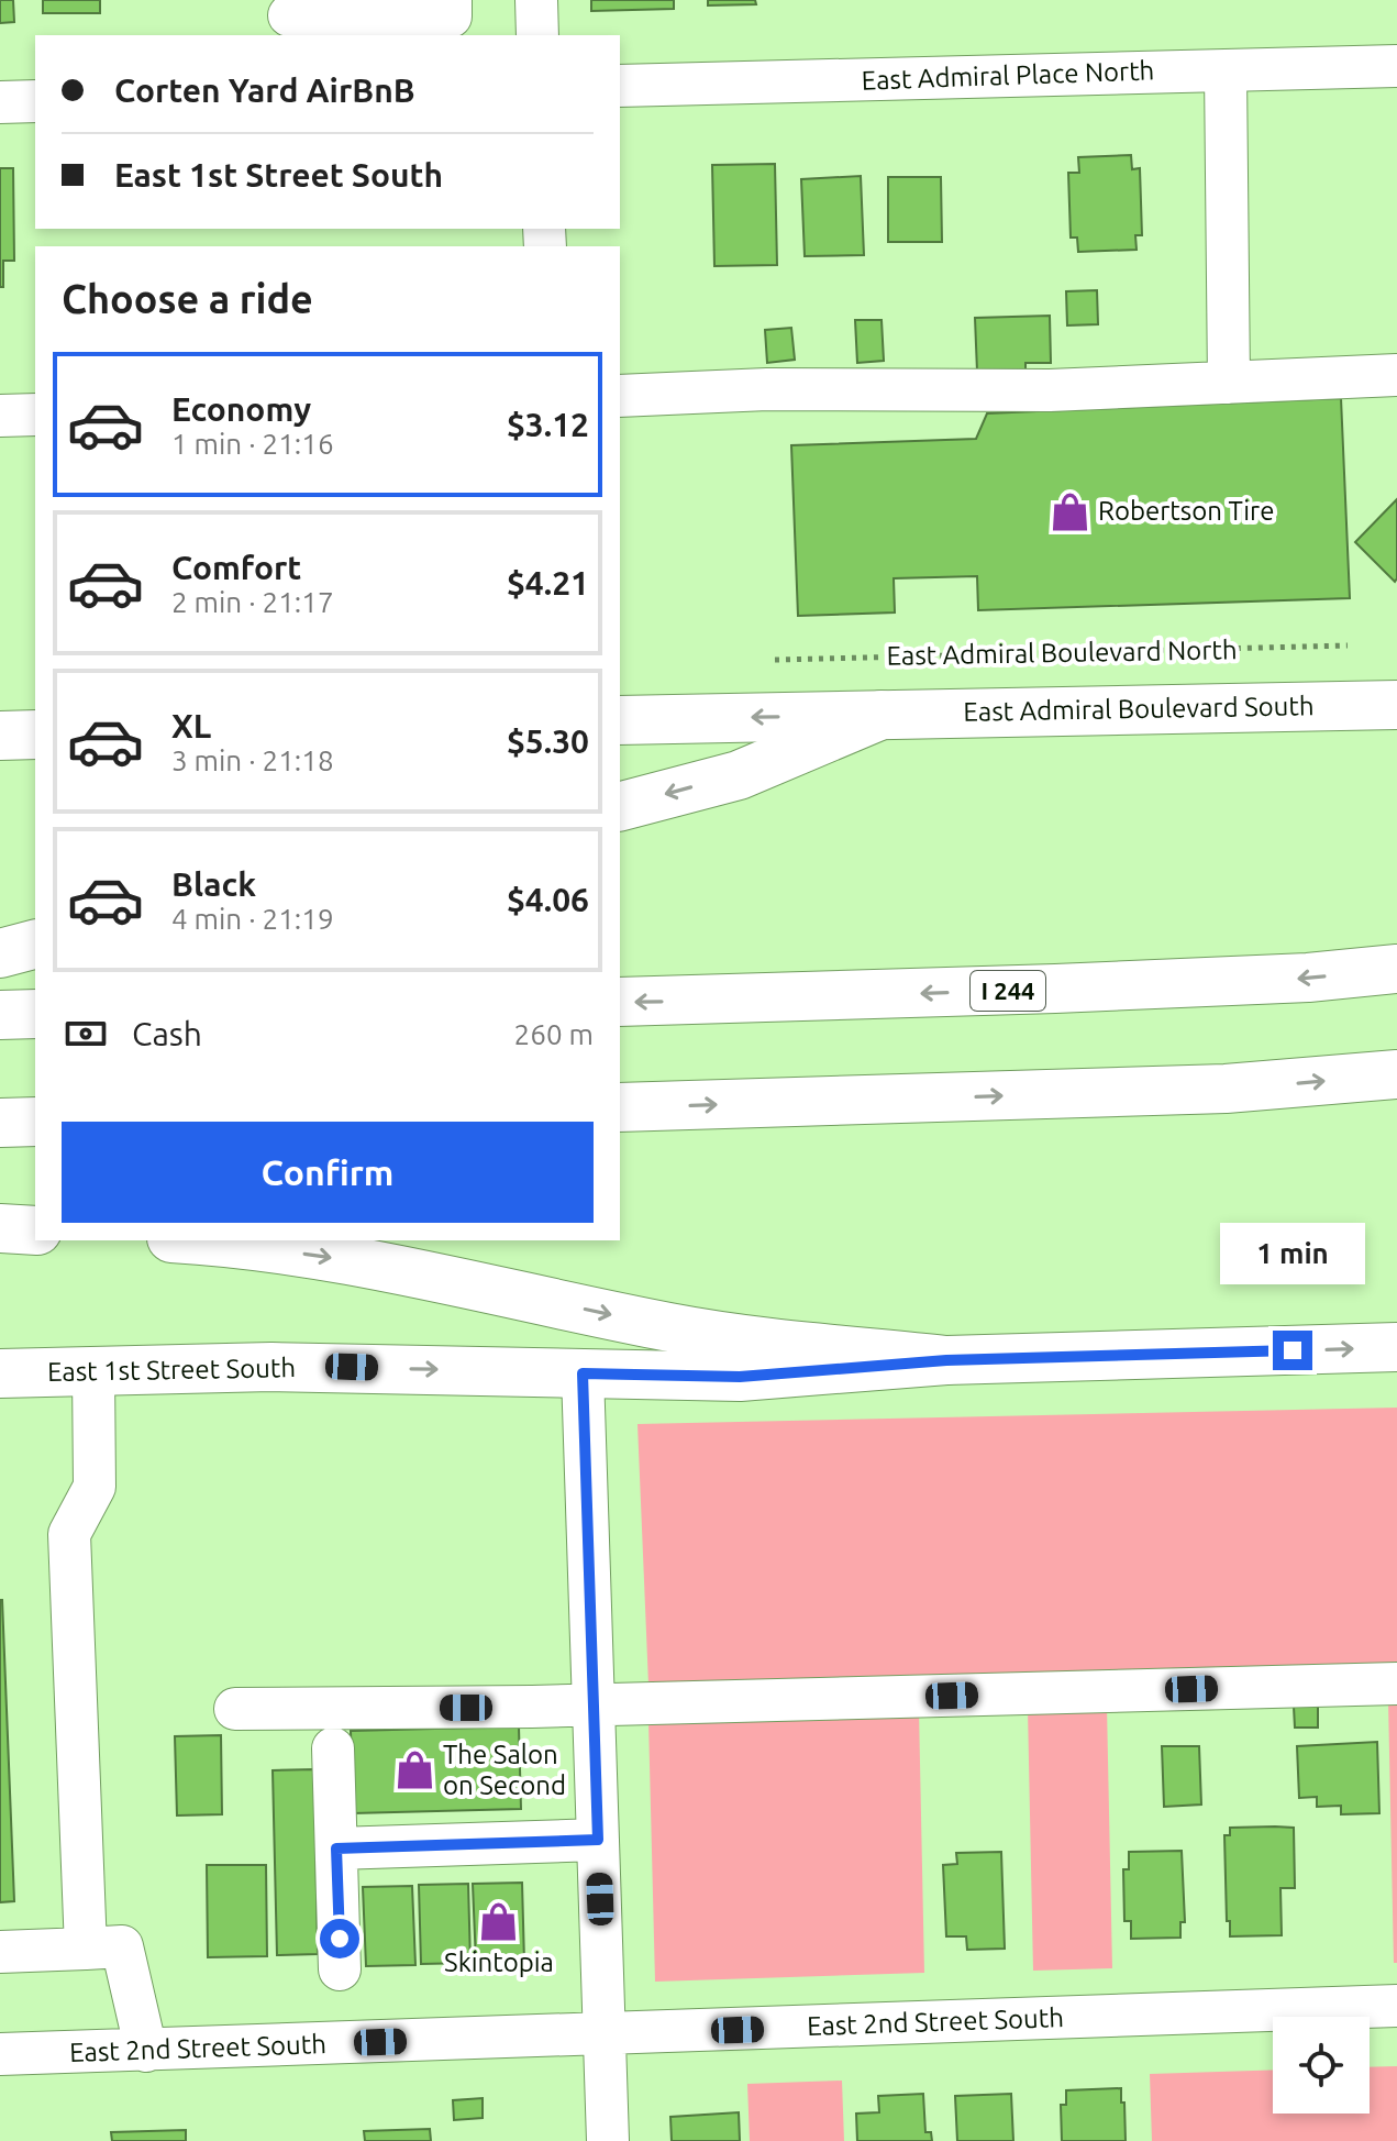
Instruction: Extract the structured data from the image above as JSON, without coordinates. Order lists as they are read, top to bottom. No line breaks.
{"streets":{"main road":["East Admiral Boulevard South","I 244","East 1st Street South"],"street":["East Admiral Place North","East 2nd Street South"],"path":["East Admiral Boulevard North"]},"places":{"shop":["Robertson Tire","The Salon on Second","Skintopia"]},"page":{"banner":["Corten Yard AirBnB","East 1st Street South"],"heading":"Choose a ride","list":[{"name":"Economy","note":"1 min · 21:16","value":"$3.12"},{"name":"Comfort","note":"2 min · 21:17","value":"$4.21"},{"name":"XL","note":"3 min · 21:18","value":"$5.30"},{"name":"Black","note":"4 min · 21:19","value":"$4.06"}],"pay":["Cash","260 m"],"buttons":"Confirm","bubble":"1 min"}}
